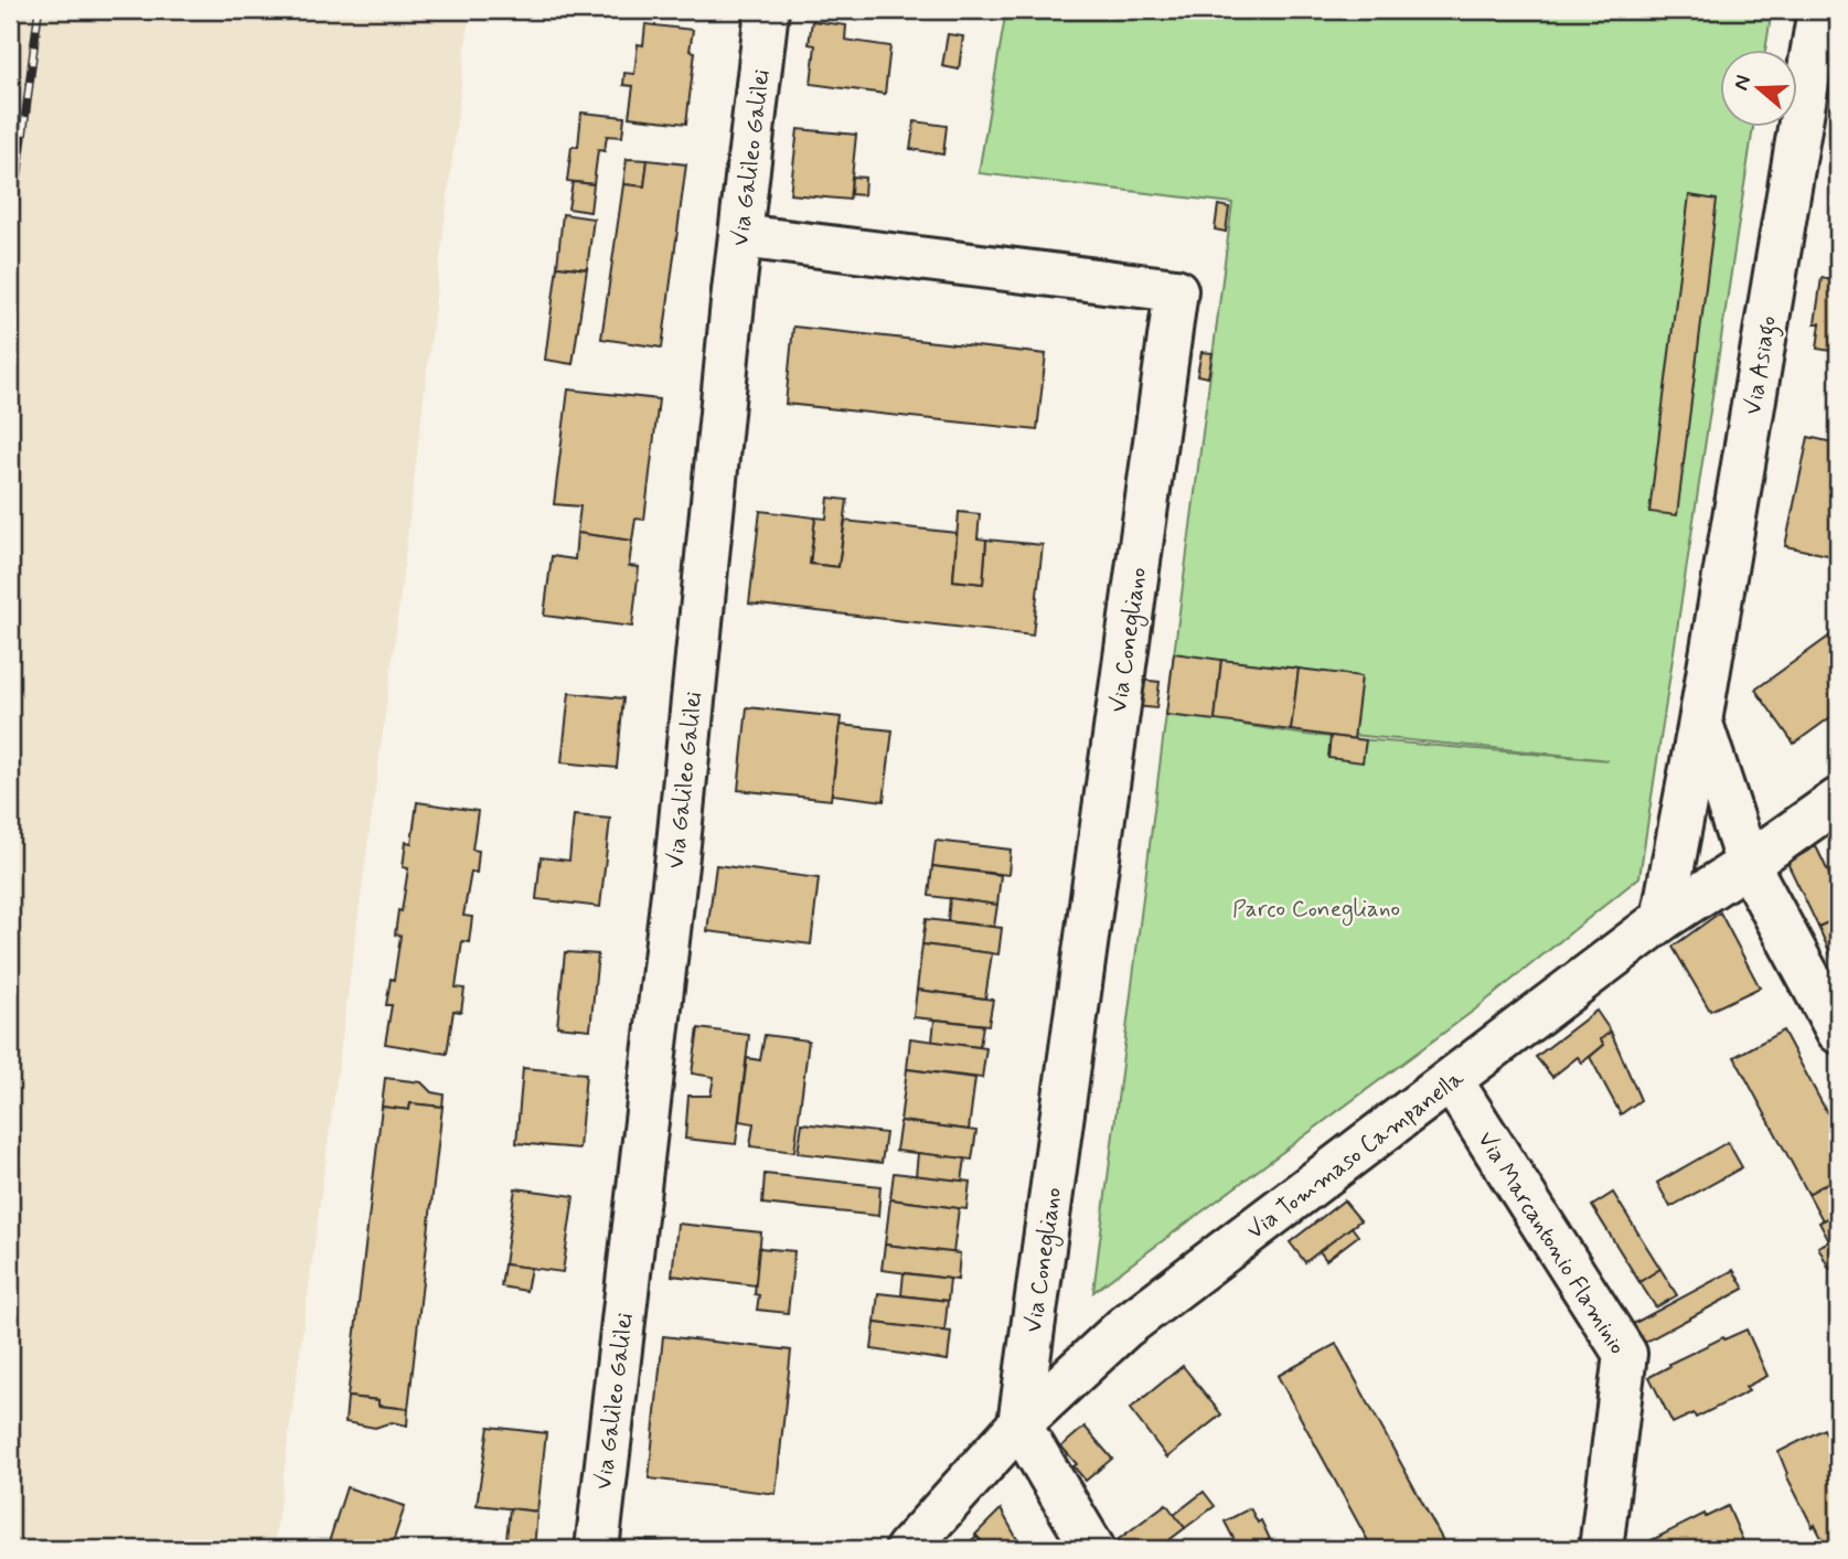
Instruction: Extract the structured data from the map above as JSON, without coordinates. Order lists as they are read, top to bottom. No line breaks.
{"streets":{"street":["Via Galileo Galilei","Via Asiago","Via Conegliano","Via Tommaso Campanella","Via Marcantonio Flaminio"]},"crossings":[["Via Galileo Galilei","Via Conegliano"],["Via Asiago","Via Tommaso Campanella"],["Via Conegliano","Via Tommaso Campanella"],["Via Tommaso Campanella","Via Marcantonio Flaminio"]],"parks":["Parco Conegliano"],"north":"left"}
